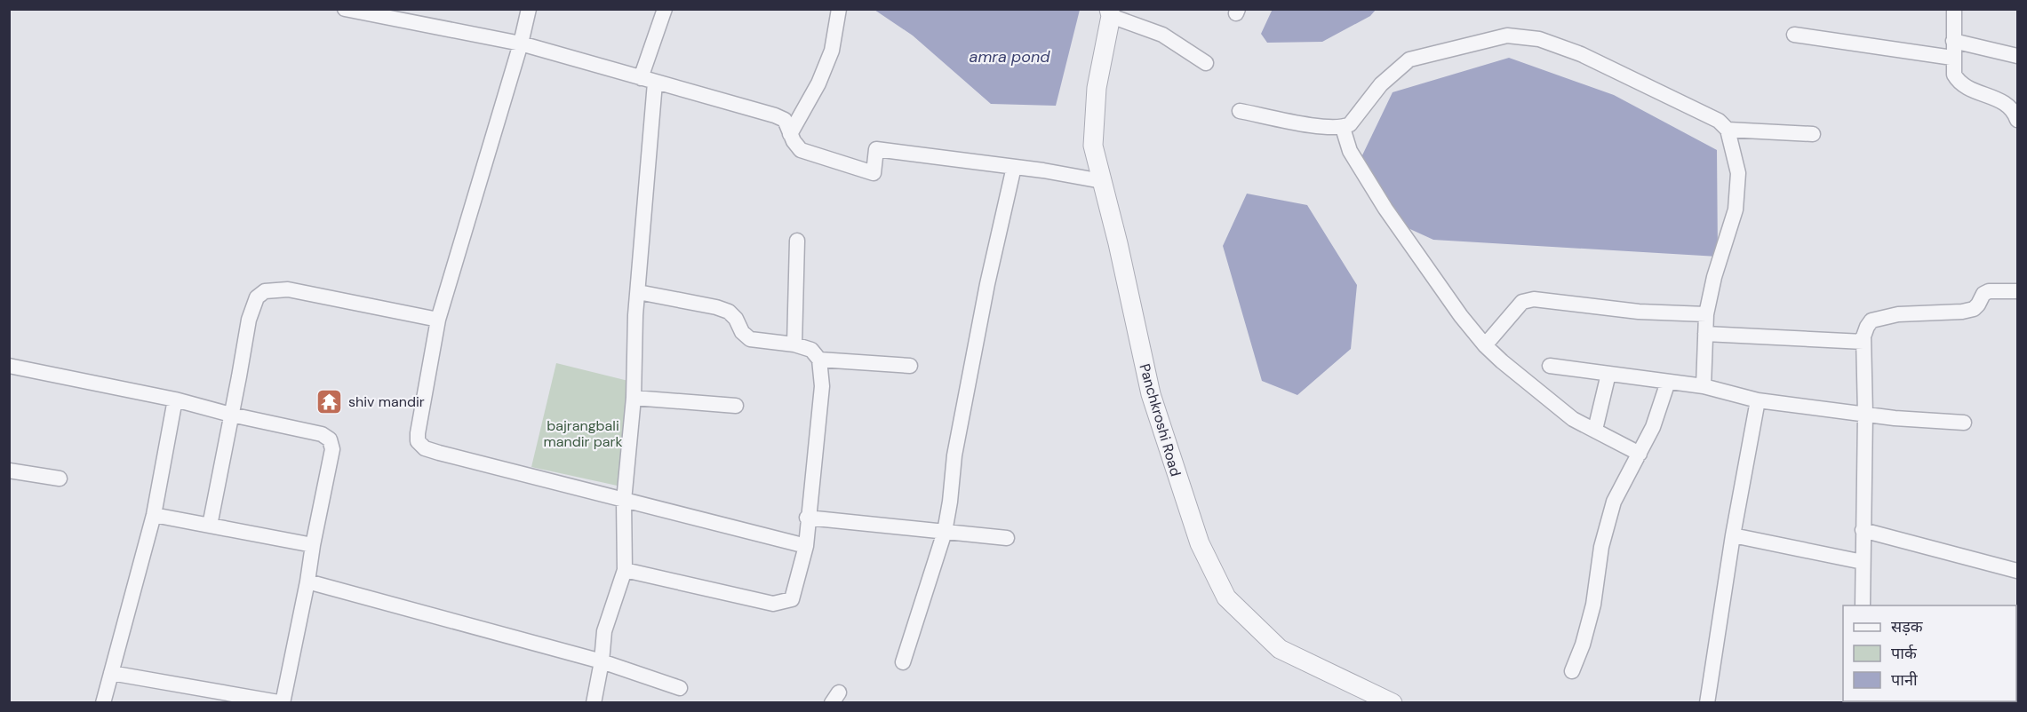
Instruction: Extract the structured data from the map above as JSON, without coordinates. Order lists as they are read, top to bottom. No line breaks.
{"streets":{"street":["Panchkroshi Road"]},"water":["amra pond"],"parks":["bajrangbali mandir park"],"places":{"temple":["shiv mandir"]},"legend":["सड़क","पार्क","पानी"]}
